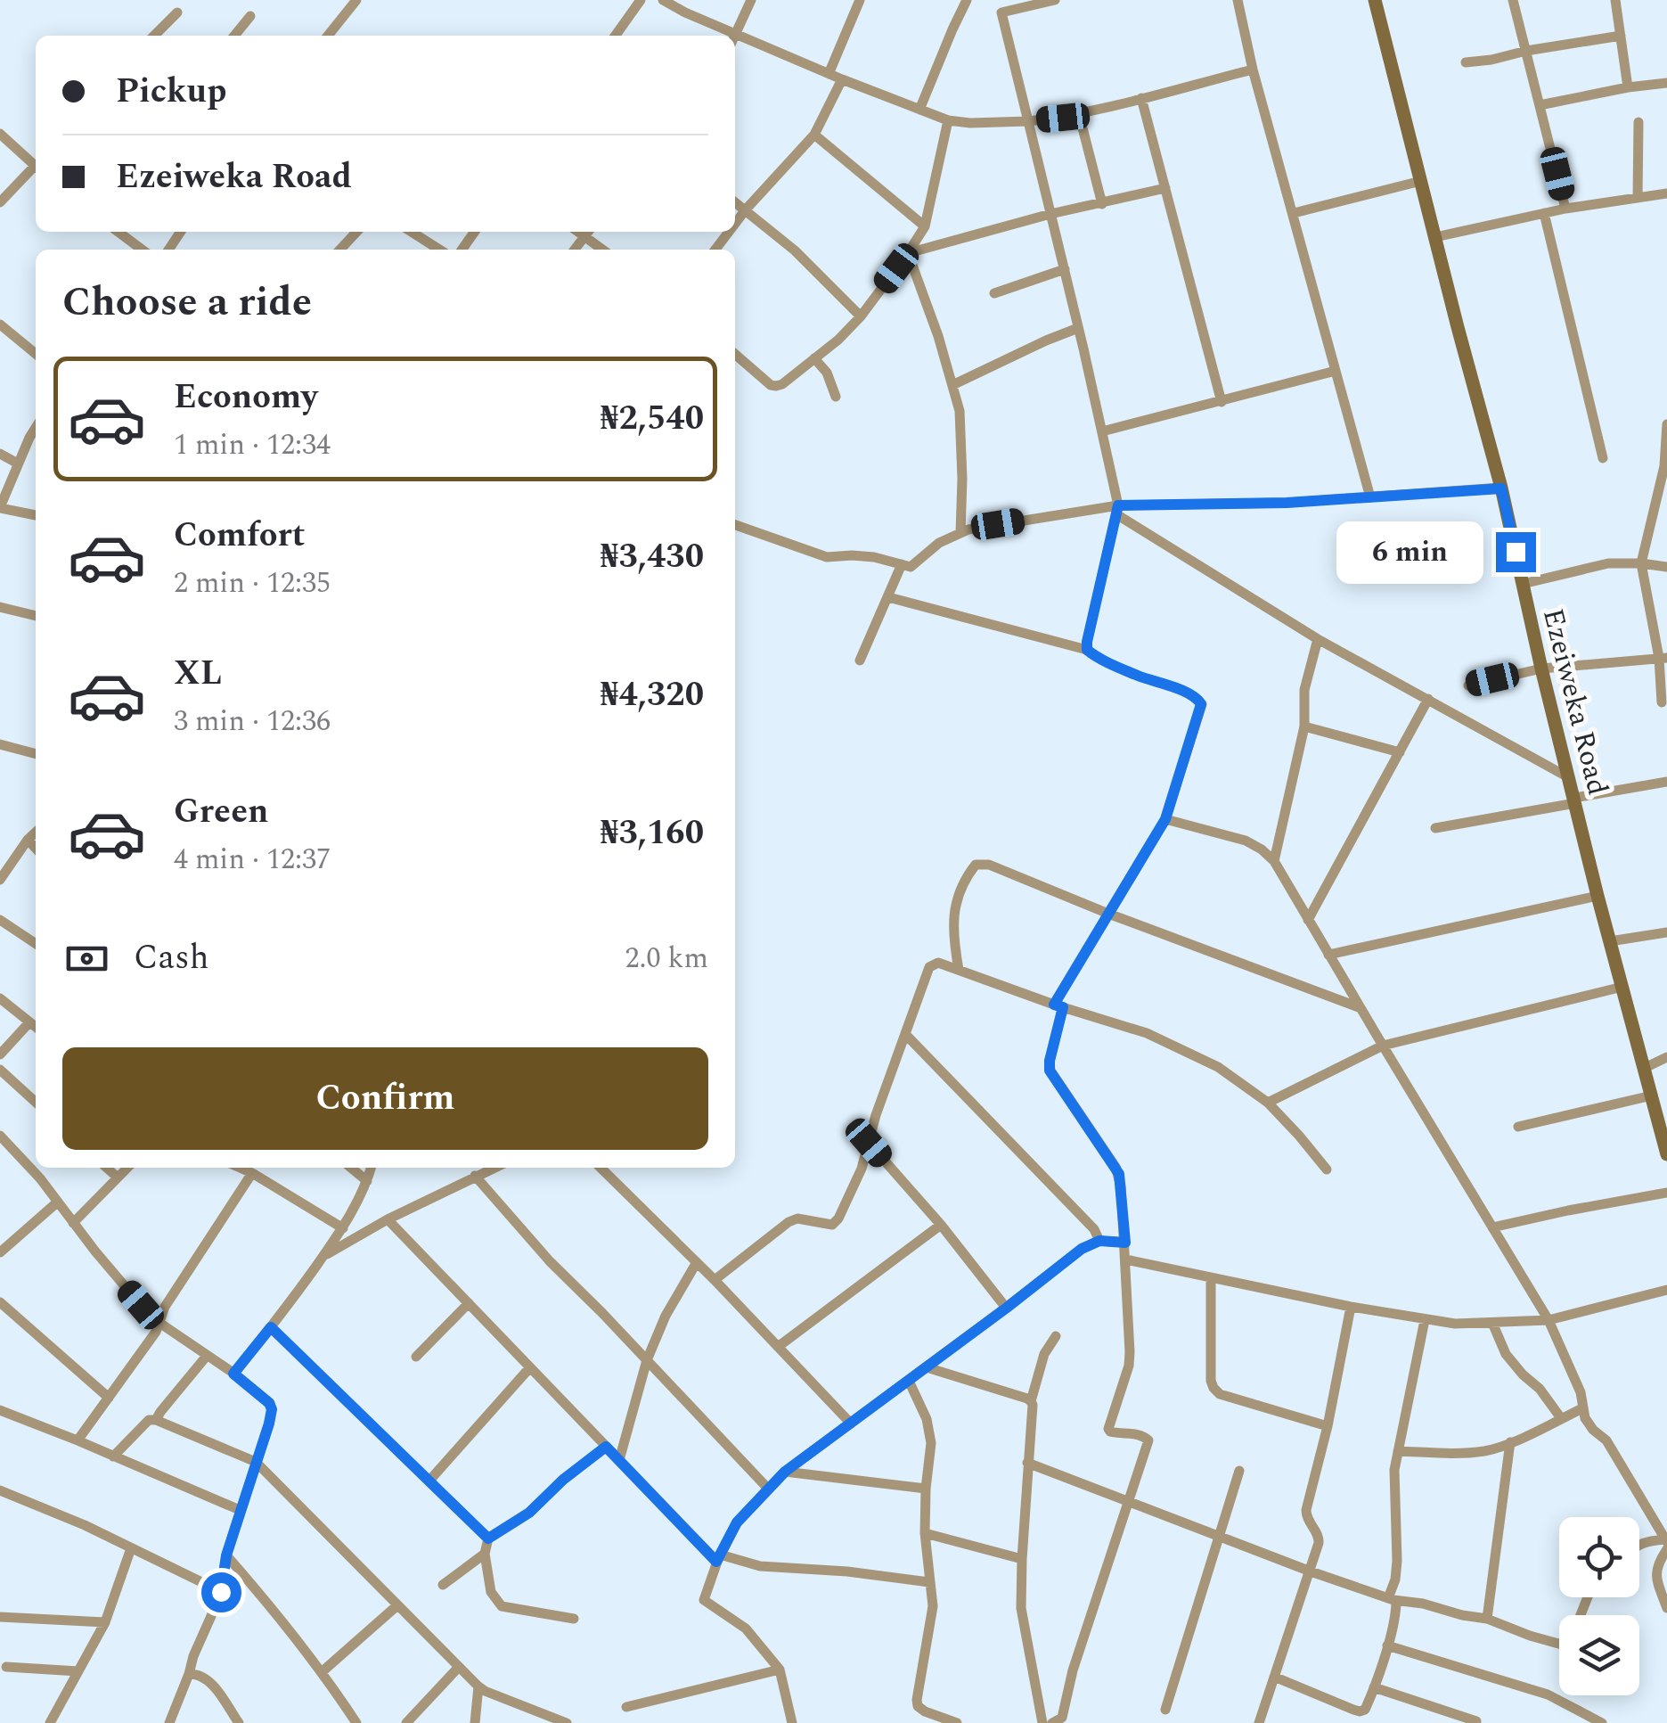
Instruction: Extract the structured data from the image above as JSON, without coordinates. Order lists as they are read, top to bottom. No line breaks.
{"streets":{"main road":["Ezeiweka Road"]},"page":{"banner":["Pickup","Ezeiweka Road"],"heading":"Choose a ride","list":[{"name":"Economy","note":"1 min · 12:34","value":"₦2,540"},{"name":"Comfort","note":"2 min · 12:35","value":"₦3,430"},{"name":"XL","note":"3 min · 12:36","value":"₦4,320"},{"name":"Green","note":"4 min · 12:37","value":"₦3,160"}],"bubble":"6 min","pay":["Cash","2.0 km"],"buttons":"Confirm"}}
